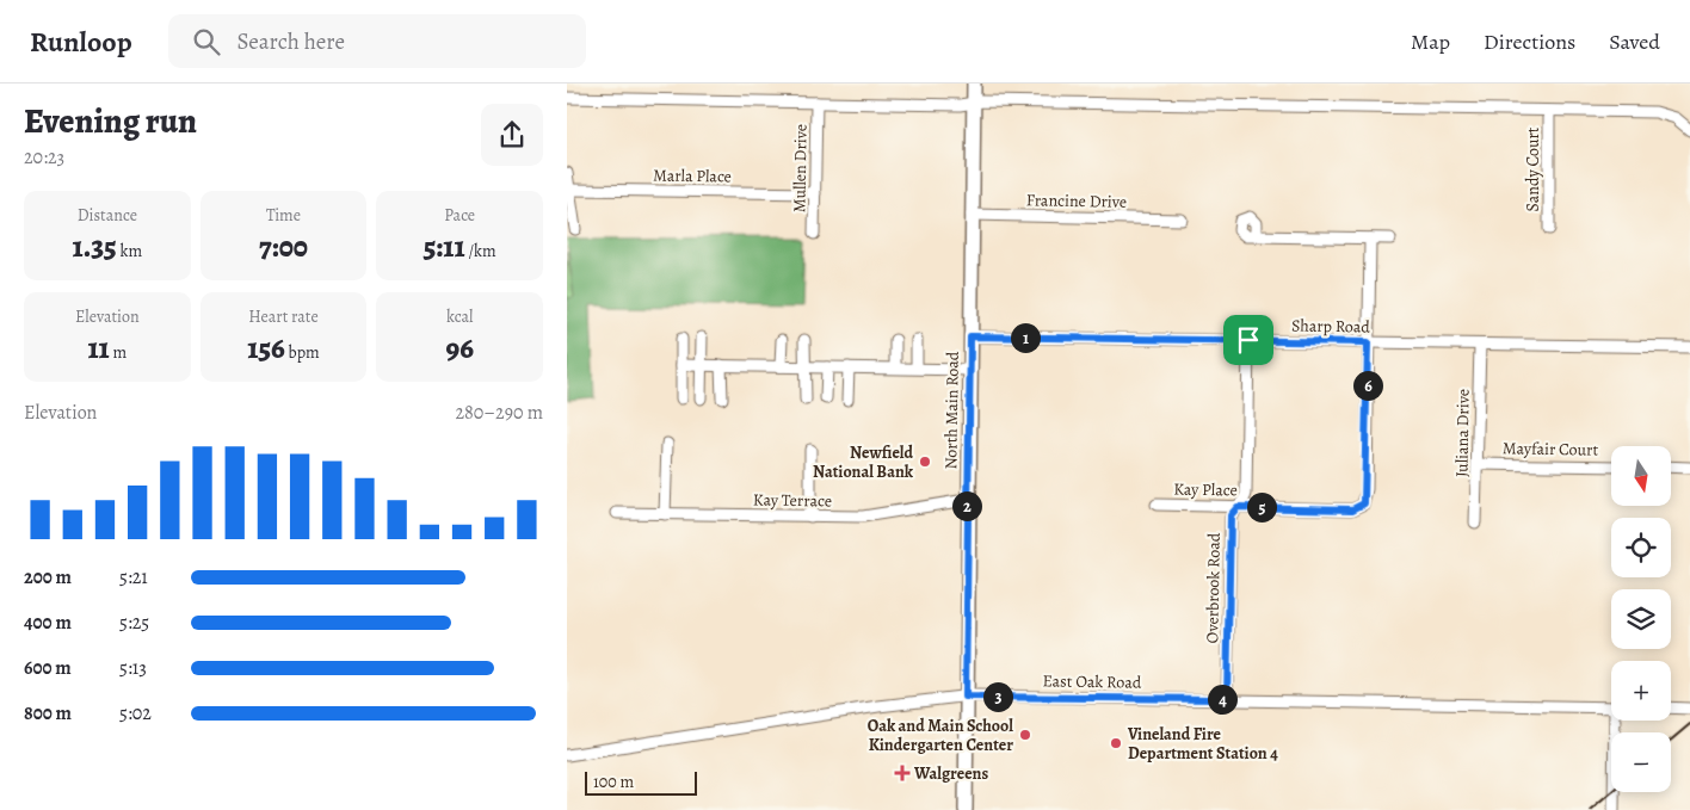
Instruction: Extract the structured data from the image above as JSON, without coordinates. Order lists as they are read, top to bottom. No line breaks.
{"streets":{"main road":["North Main Road"],"street":["Mullen Drive","Sandy Court","Marla Place","Francine Drive","Sharp Road","Juliana Drive","Mayfair Court","Kay Place","Kay Terrace","Overbrook Road","East Oak Road"]},"crossings":[["Mullen Drive","Marla Place"],["Francine Drive","North Main Road"],["Sharp Road","North Main Road"],["Sharp Road","Juliana Drive"],["Sharp Road","Kay Place"],["Sharp Road","Overbrook Road"],["North Main Road","Kay Terrace"],["North Main Road","East Oak Road"],["Juliana Drive","Mayfair Court"],["Kay Place","Overbrook Road"],["Overbrook Road","East Oak Road"]],"places":{"other":["Newfield National Bank","Oak and Main School Kindergarten Center","Vineland Fire Department Station 4"],"health":["Walgreens"]},"scale_bar":"100 m","north":"bottom","page":{"header":"Runloop","search":"Search here","nav":["Map","Directions","Saved"],"heading":["Evening run","20:23"],"stats":[["Distance","1.35 km"],["Time","7:00"],["Pace","5:11 /km"],["Elevation","11 m"],["Heart rate","156 bpm"],["kcal","96"]],"pins":["1","6","2","5","3","4"],"chart":["Elevation","280–290 m"],"map_buttons":["+","−"],"list":[{"name":"200 m","note":"5:21"},{"name":"400 m","note":"5:25"},{"name":"600 m","note":"5:13"},{"name":"800 m","note":"5:02"}],"scale":"100 m"}}
